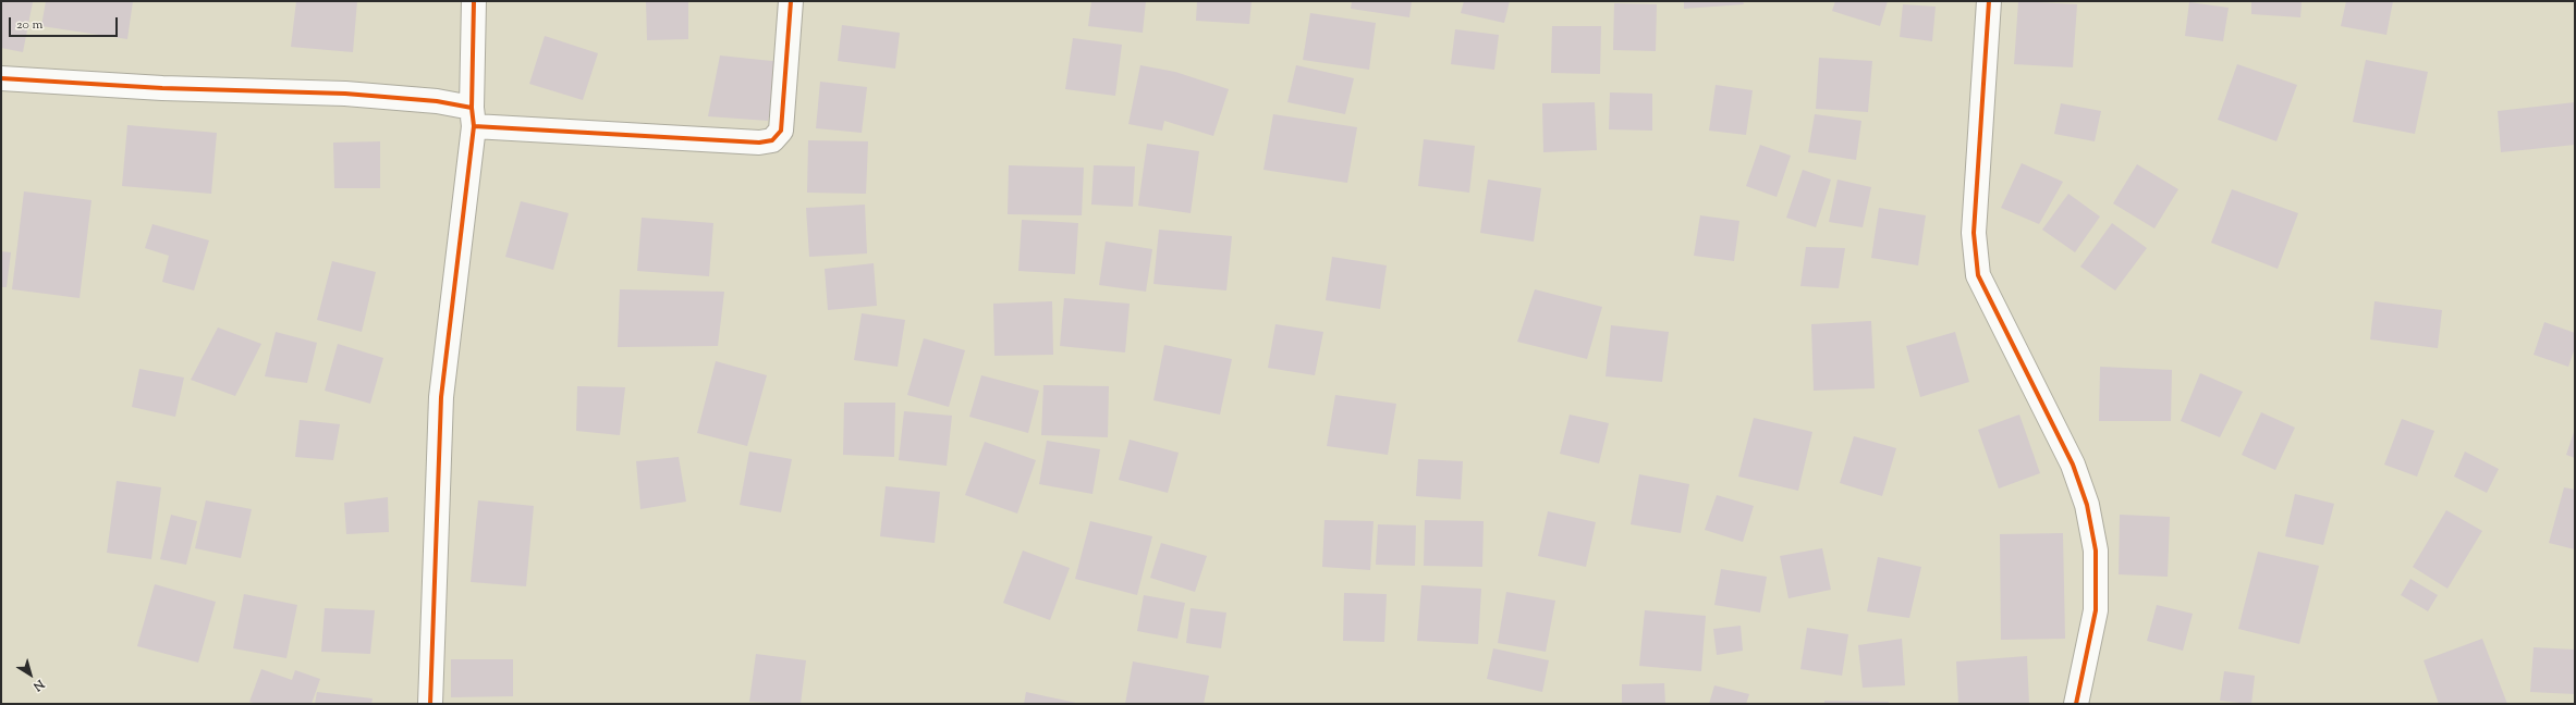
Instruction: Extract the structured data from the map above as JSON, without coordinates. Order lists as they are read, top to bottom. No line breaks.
{"scale_bar":"20 m","north":"bottom right"}
